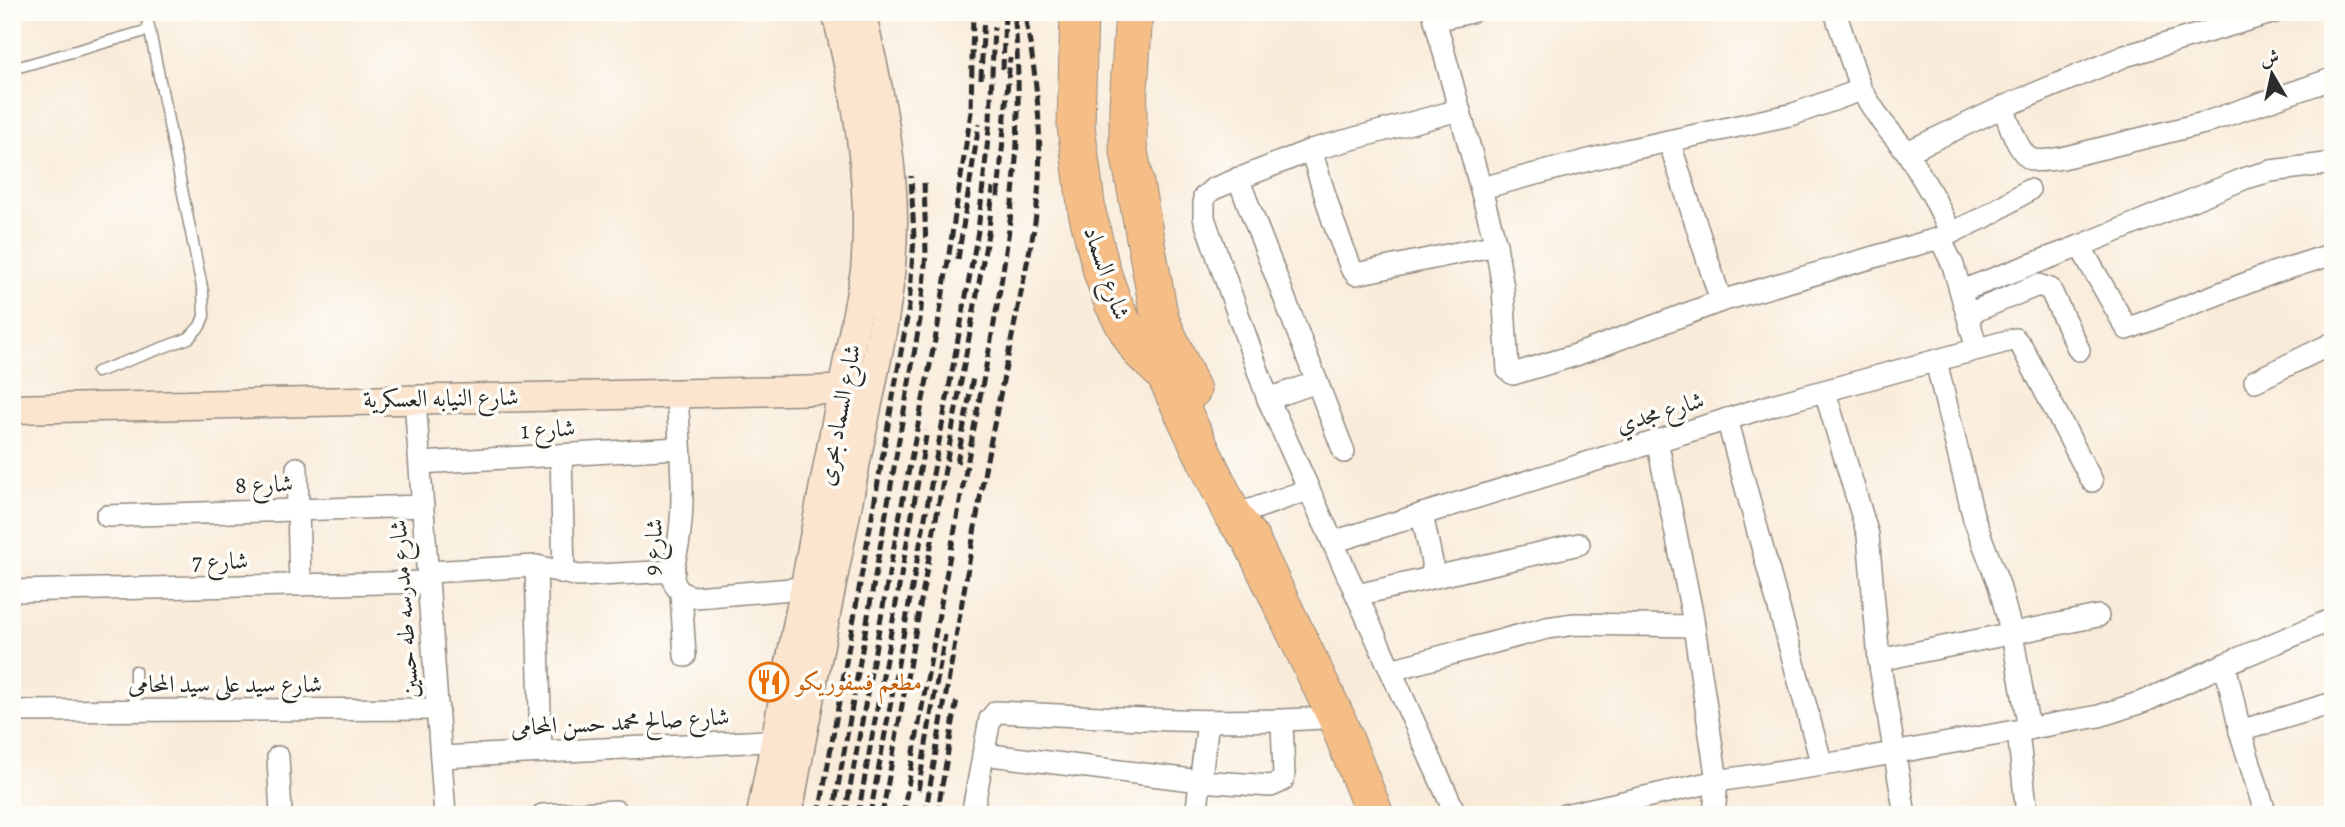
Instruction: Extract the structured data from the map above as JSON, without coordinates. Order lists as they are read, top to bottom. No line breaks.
{"streets":{"highway":["شارع السماد"],"street":["شارع النيابه العسكرية","شارع مجدي","شارع السماد بحرى","شارع 1","شارع 8","شارع 9","شارع 7","شارع مدرسه طه حسين","شارع سيد على سيد المحامى","شارع صالح محمد حسن المحامى"]},"crossings":[["شارع النيابه العسكرية","شارع السماد بحرى"],["شارع النيابه العسكرية","شارع 9"],["شارع النيابه العسكرية","شارع مدرسه طه حسين"],["شارع السماد بحرى","شارع 9"],["شارع السماد بحرى","شارع صالح محمد حسن المحامى"],["شارع 1","شارع 9"],["شارع 1","شارع مدرسه طه حسين"],["شارع 8","شارع مدرسه طه حسين"],["شارع 9","شارع 7"],["شارع 7","شارع مدرسه طه حسين"],["شارع مدرسه طه حسين","شارع سيد على سيد المحامى"],["شارع مدرسه طه حسين","شارع صالح محمد حسن المحامى"]],"places":{"restaurant":["مطعم فسفوريكو"]},"north":"top"}
